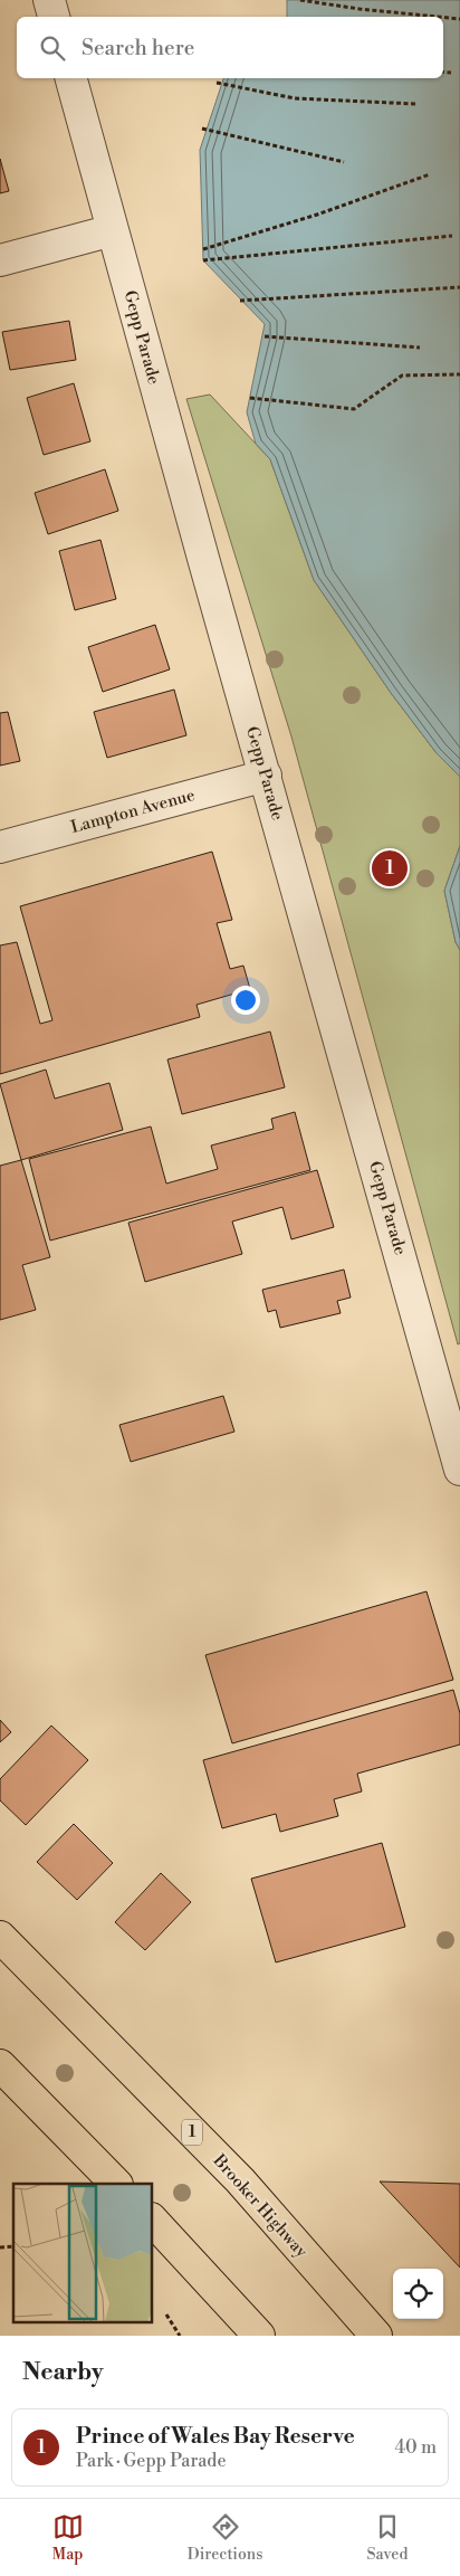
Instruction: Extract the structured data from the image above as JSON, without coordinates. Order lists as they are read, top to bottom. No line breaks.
{"streets":{"highway":["1","Brooker Highway"],"street":["Gepp Parade","Lampton Avenue"]},"crossings":[["Gepp Parade","Lampton Avenue"]],"page":{"search":"Search here","pins":"1","heading":"Nearby","list":[{"mark":"1","name":"Prince of Wales Bay Reserve","note":"Park · Gepp Parade","value":"40 m"}],"nav":["Map","Directions","Saved"]}}
